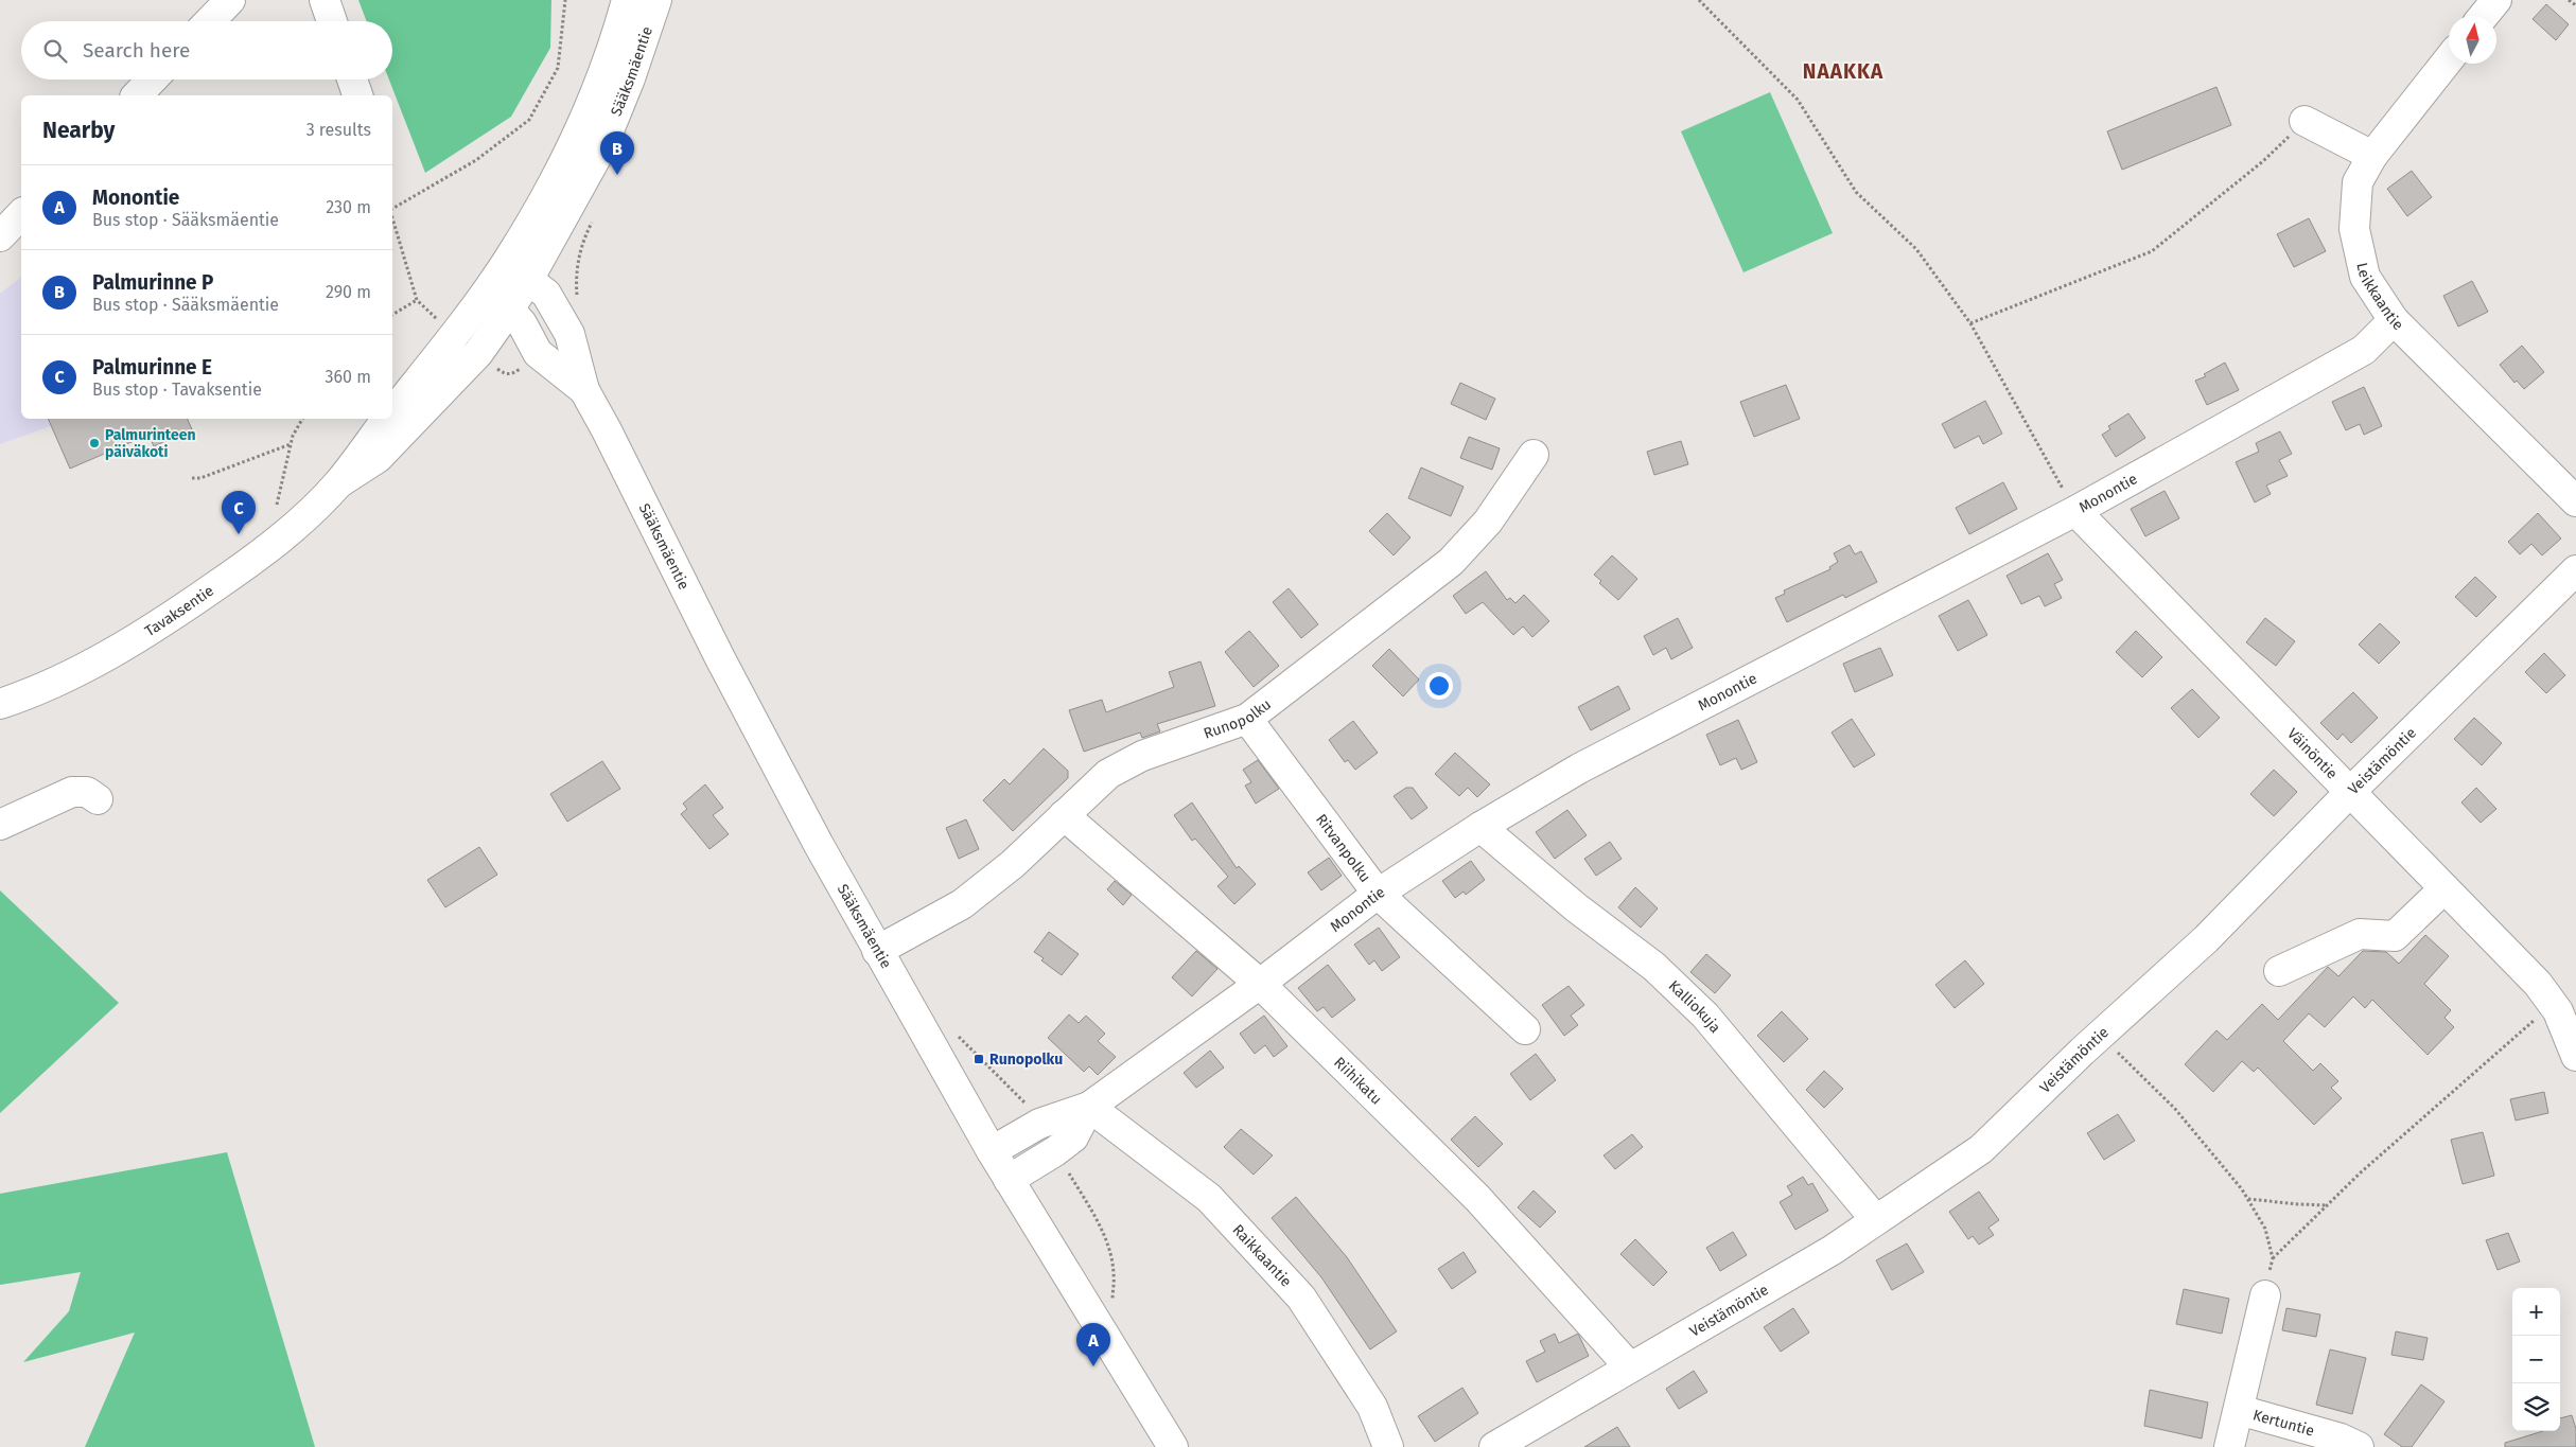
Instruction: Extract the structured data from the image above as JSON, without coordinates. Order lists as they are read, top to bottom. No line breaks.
{"streets":{"street":["Sääksmäentie","Leikkaantie","Monontie","Tavaksentie","Runopolku","Väinöntie","Veistämöntie","Ritvanpolku","Kalliokuja","Riihikatu","Raikkaantie","Kertuntie"]},"crossings":[["Sääksmäentie","Monontie"],["Sääksmäentie","Tavaksentie"],["Sääksmäentie","Runopolku"],["Leikkaantie","Monontie"],["Monontie","Väinöntie"],["Monontie","Ritvanpolku"],["Monontie","Kalliokuja"],["Monontie","Riihikatu"],["Monontie","Raikkaantie"],["Runopolku","Ritvanpolku"],["Runopolku","Riihikatu"],["Väinöntie","Veistämöntie"],["Veistämöntie","Kalliokuja"],["Veistämöntie","Riihikatu"]],"districts":["NAAKKA"],"places":{"other":["Palmurinteen päiväkoti"],"transit":["Runopolku"]},"north":"top","page":{"search":"Search here","heading":["Nearby","3 results"],"pins":["B","C","A"],"list":[{"mark":"A","name":"Monontie","note":"Bus stop · Sääksmäentie","value":"230 m"},{"mark":"B","name":"Palmurinne P","note":"Bus stop · Sääksmäentie","value":"290 m"},{"mark":"C","name":"Palmurinne E","note":"Bus stop · Tavaksentie","value":"360 m"}],"map_buttons":["+","−"]}}
